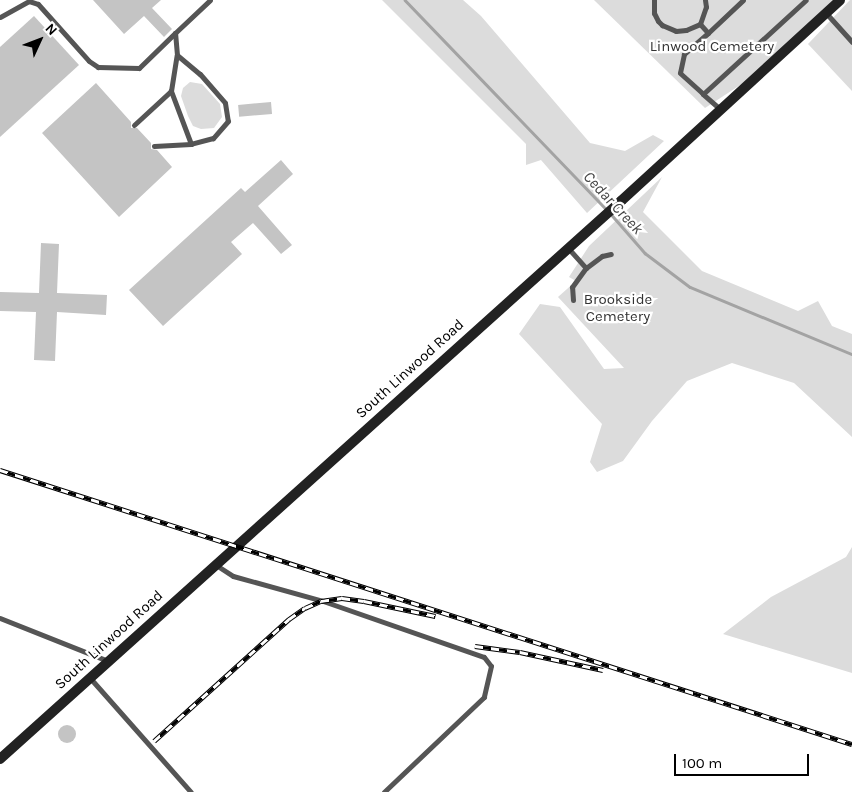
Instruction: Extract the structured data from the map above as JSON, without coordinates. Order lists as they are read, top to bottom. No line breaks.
{"streets":{"main road":["South Linwood Road"]},"water":["Cedar Creek"],"parks":["Linwood Cemetery","Brookside Cemetery"],"scale_bar":"100 m","north":"top right"}
